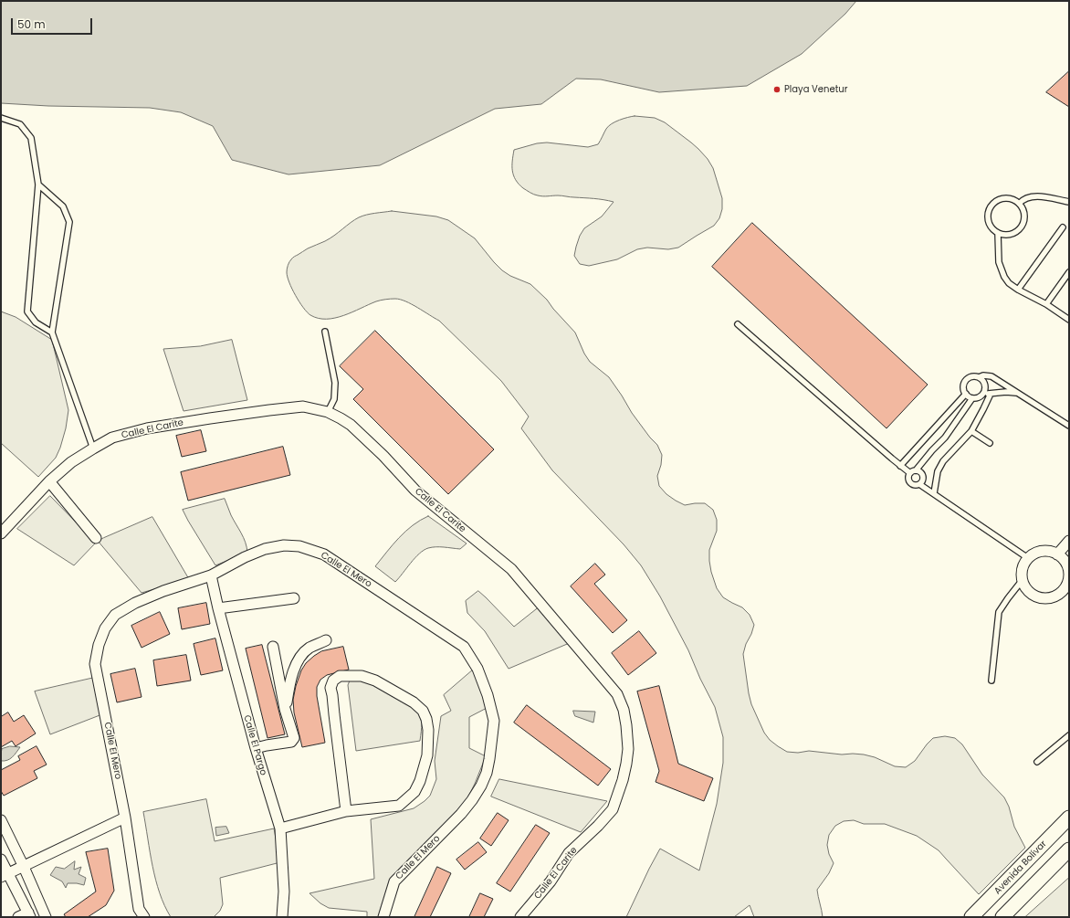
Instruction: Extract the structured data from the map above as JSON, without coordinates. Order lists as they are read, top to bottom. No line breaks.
{"streets":{"street":["Calle El Carite","Calle El Mero","Calle El Pargo","Avenida Bolívar"]},"crossings":[["Calle El Mero","Calle El Pargo"]],"places":["Playa Venetur"],"scale_bar":"50 m"}
